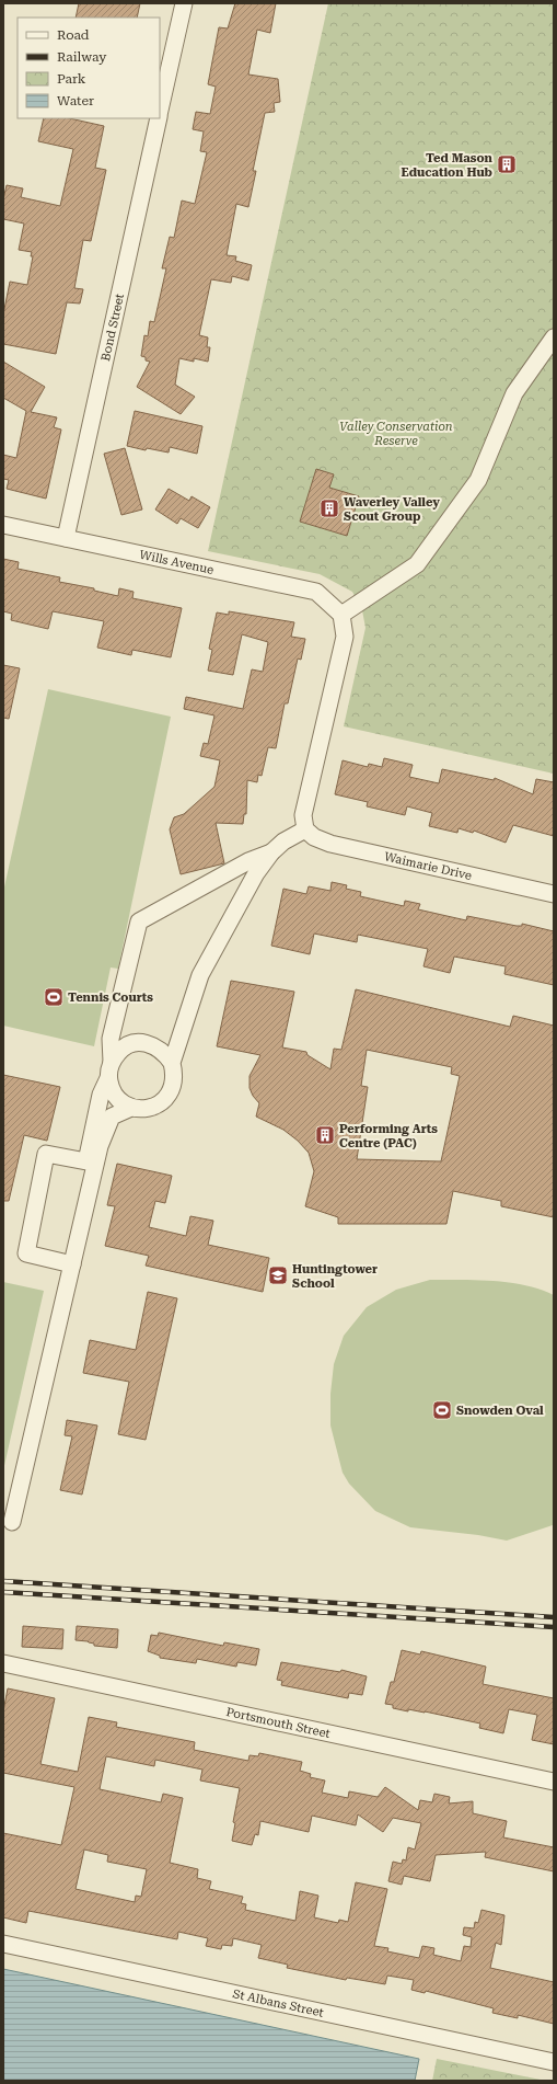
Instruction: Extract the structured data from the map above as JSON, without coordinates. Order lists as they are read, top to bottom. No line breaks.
{"streets":{"street":["Bond Street","Wills Avenue","Waimarie Drive","Portsmouth Street","St Albans Street"]},"crossings":[["Bond Street","Wills Avenue"]],"parks":["Valley Conservation Reserve"],"places":{"building":["Ted Mason Education Hub","Waverley Valley Scout Group","Performing Arts Centre (PAC)"],"sports":["Tennis Courts","Snowden Oval"],"school or university":["Huntingtower School"]},"legend":["Road","Railway","Park","Water"]}
